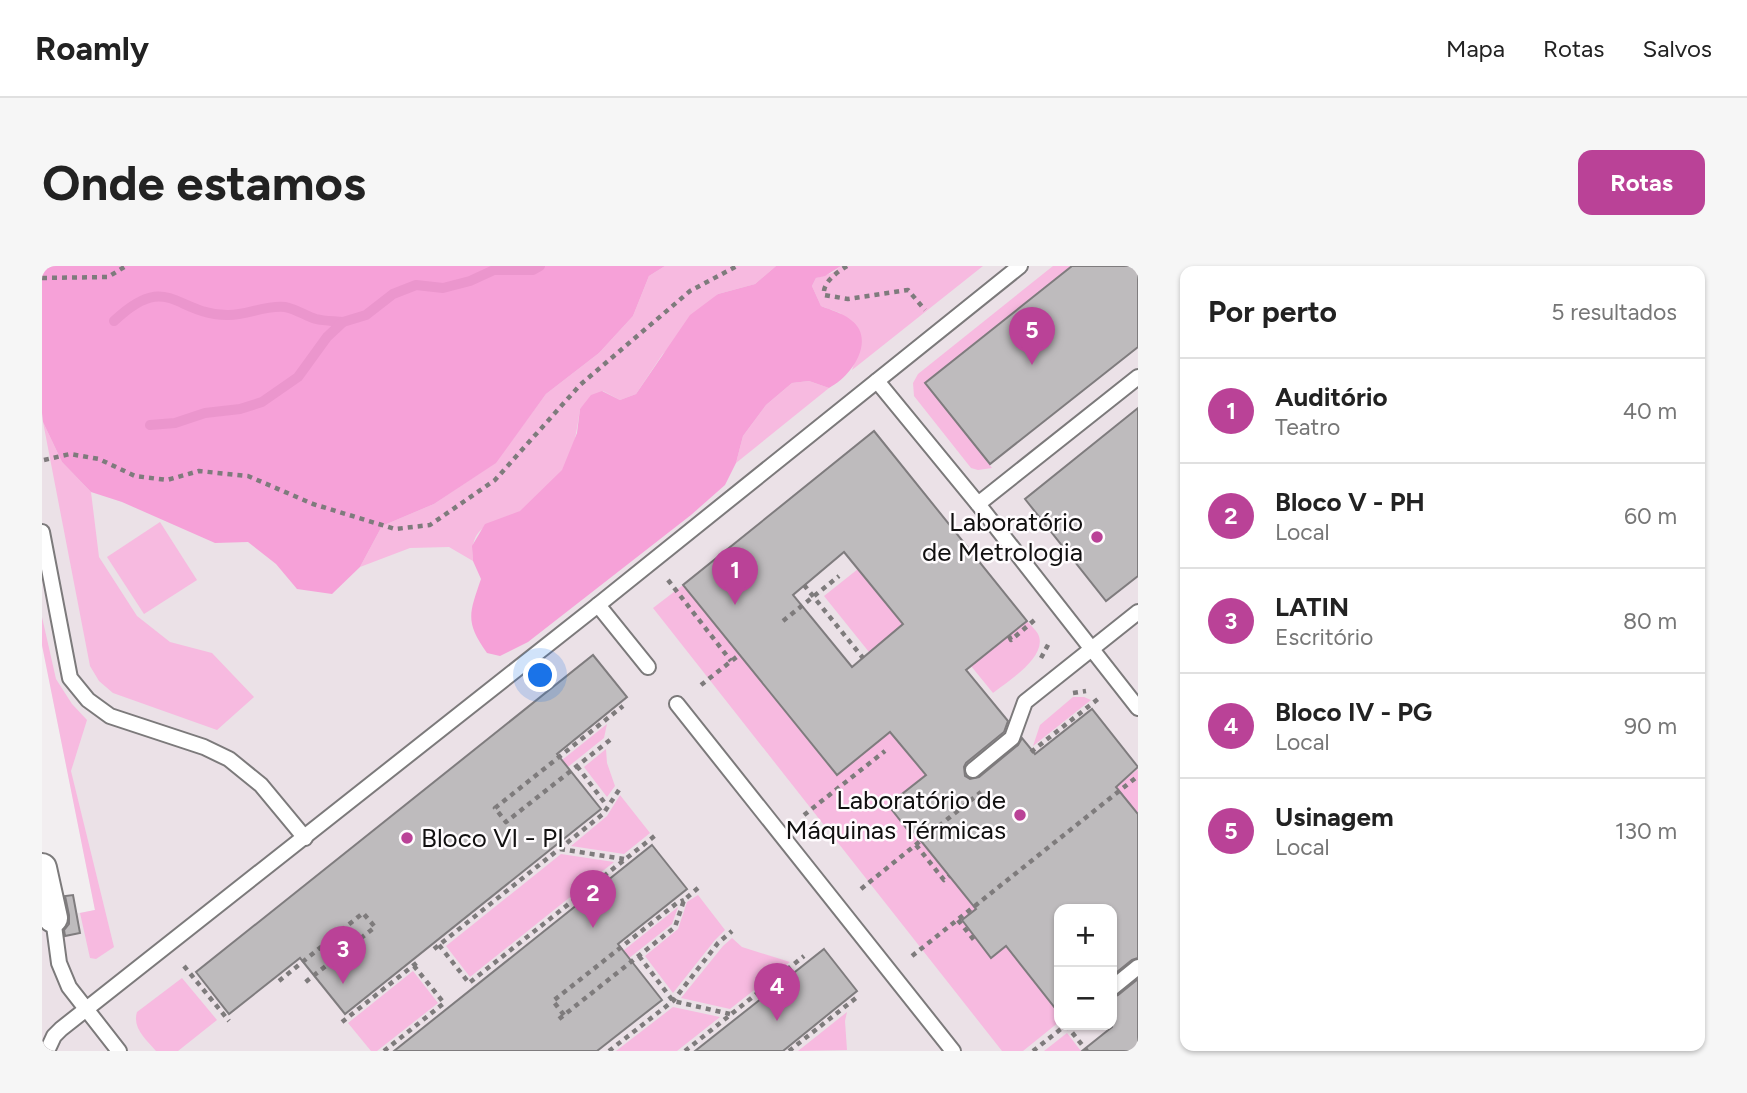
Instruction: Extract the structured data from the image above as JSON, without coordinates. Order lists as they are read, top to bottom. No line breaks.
{"places":["Laboratório de Metrologia","Laboratório de Máquinas Térmicas","Bloco VI - PI"],"page":{"header":"Roamly","nav":["Mapa","Rotas","Salvos"],"buttons":"Rotas","title":"Onde estamos","heading":["Por perto","5 resultados"],"pins":["5","1","2","3","4"],"list":[{"mark":"1","name":"Auditório","note":"Teatro","value":"40 m"},{"mark":"2","name":"Bloco V - PH","note":"Local","value":"60 m"},{"mark":"3","name":"LATIN","note":"Escritório","value":"80 m"},{"mark":"4","name":"Bloco IV - PG","note":"Local","value":"90 m"},{"mark":"5","name":"Usinagem","note":"Local","value":"130 m"}],"map_buttons":["+","−"]}}
